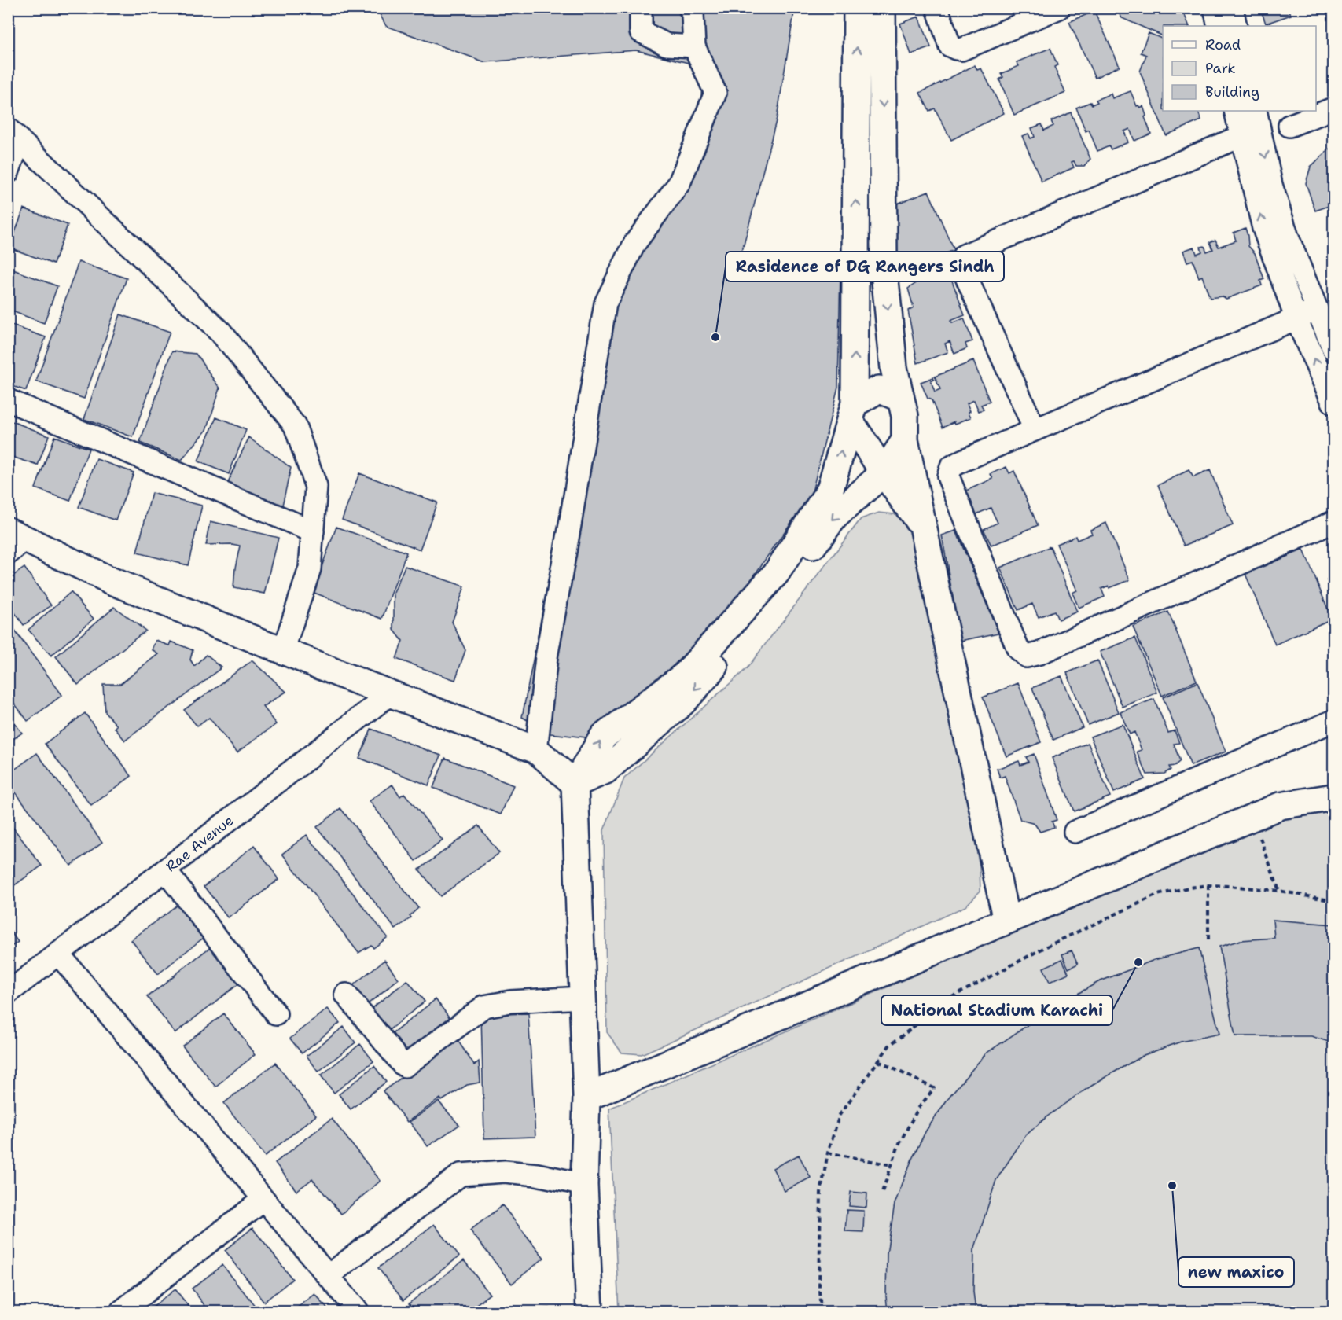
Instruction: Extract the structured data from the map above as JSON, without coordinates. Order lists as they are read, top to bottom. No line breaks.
{"streets":{"street":["Rae Avenue"]},"places":["Rasidence of DG Rangers Sindh","National Stadium Karachi","new maxico"],"legend":["Road","Park","Building"]}
